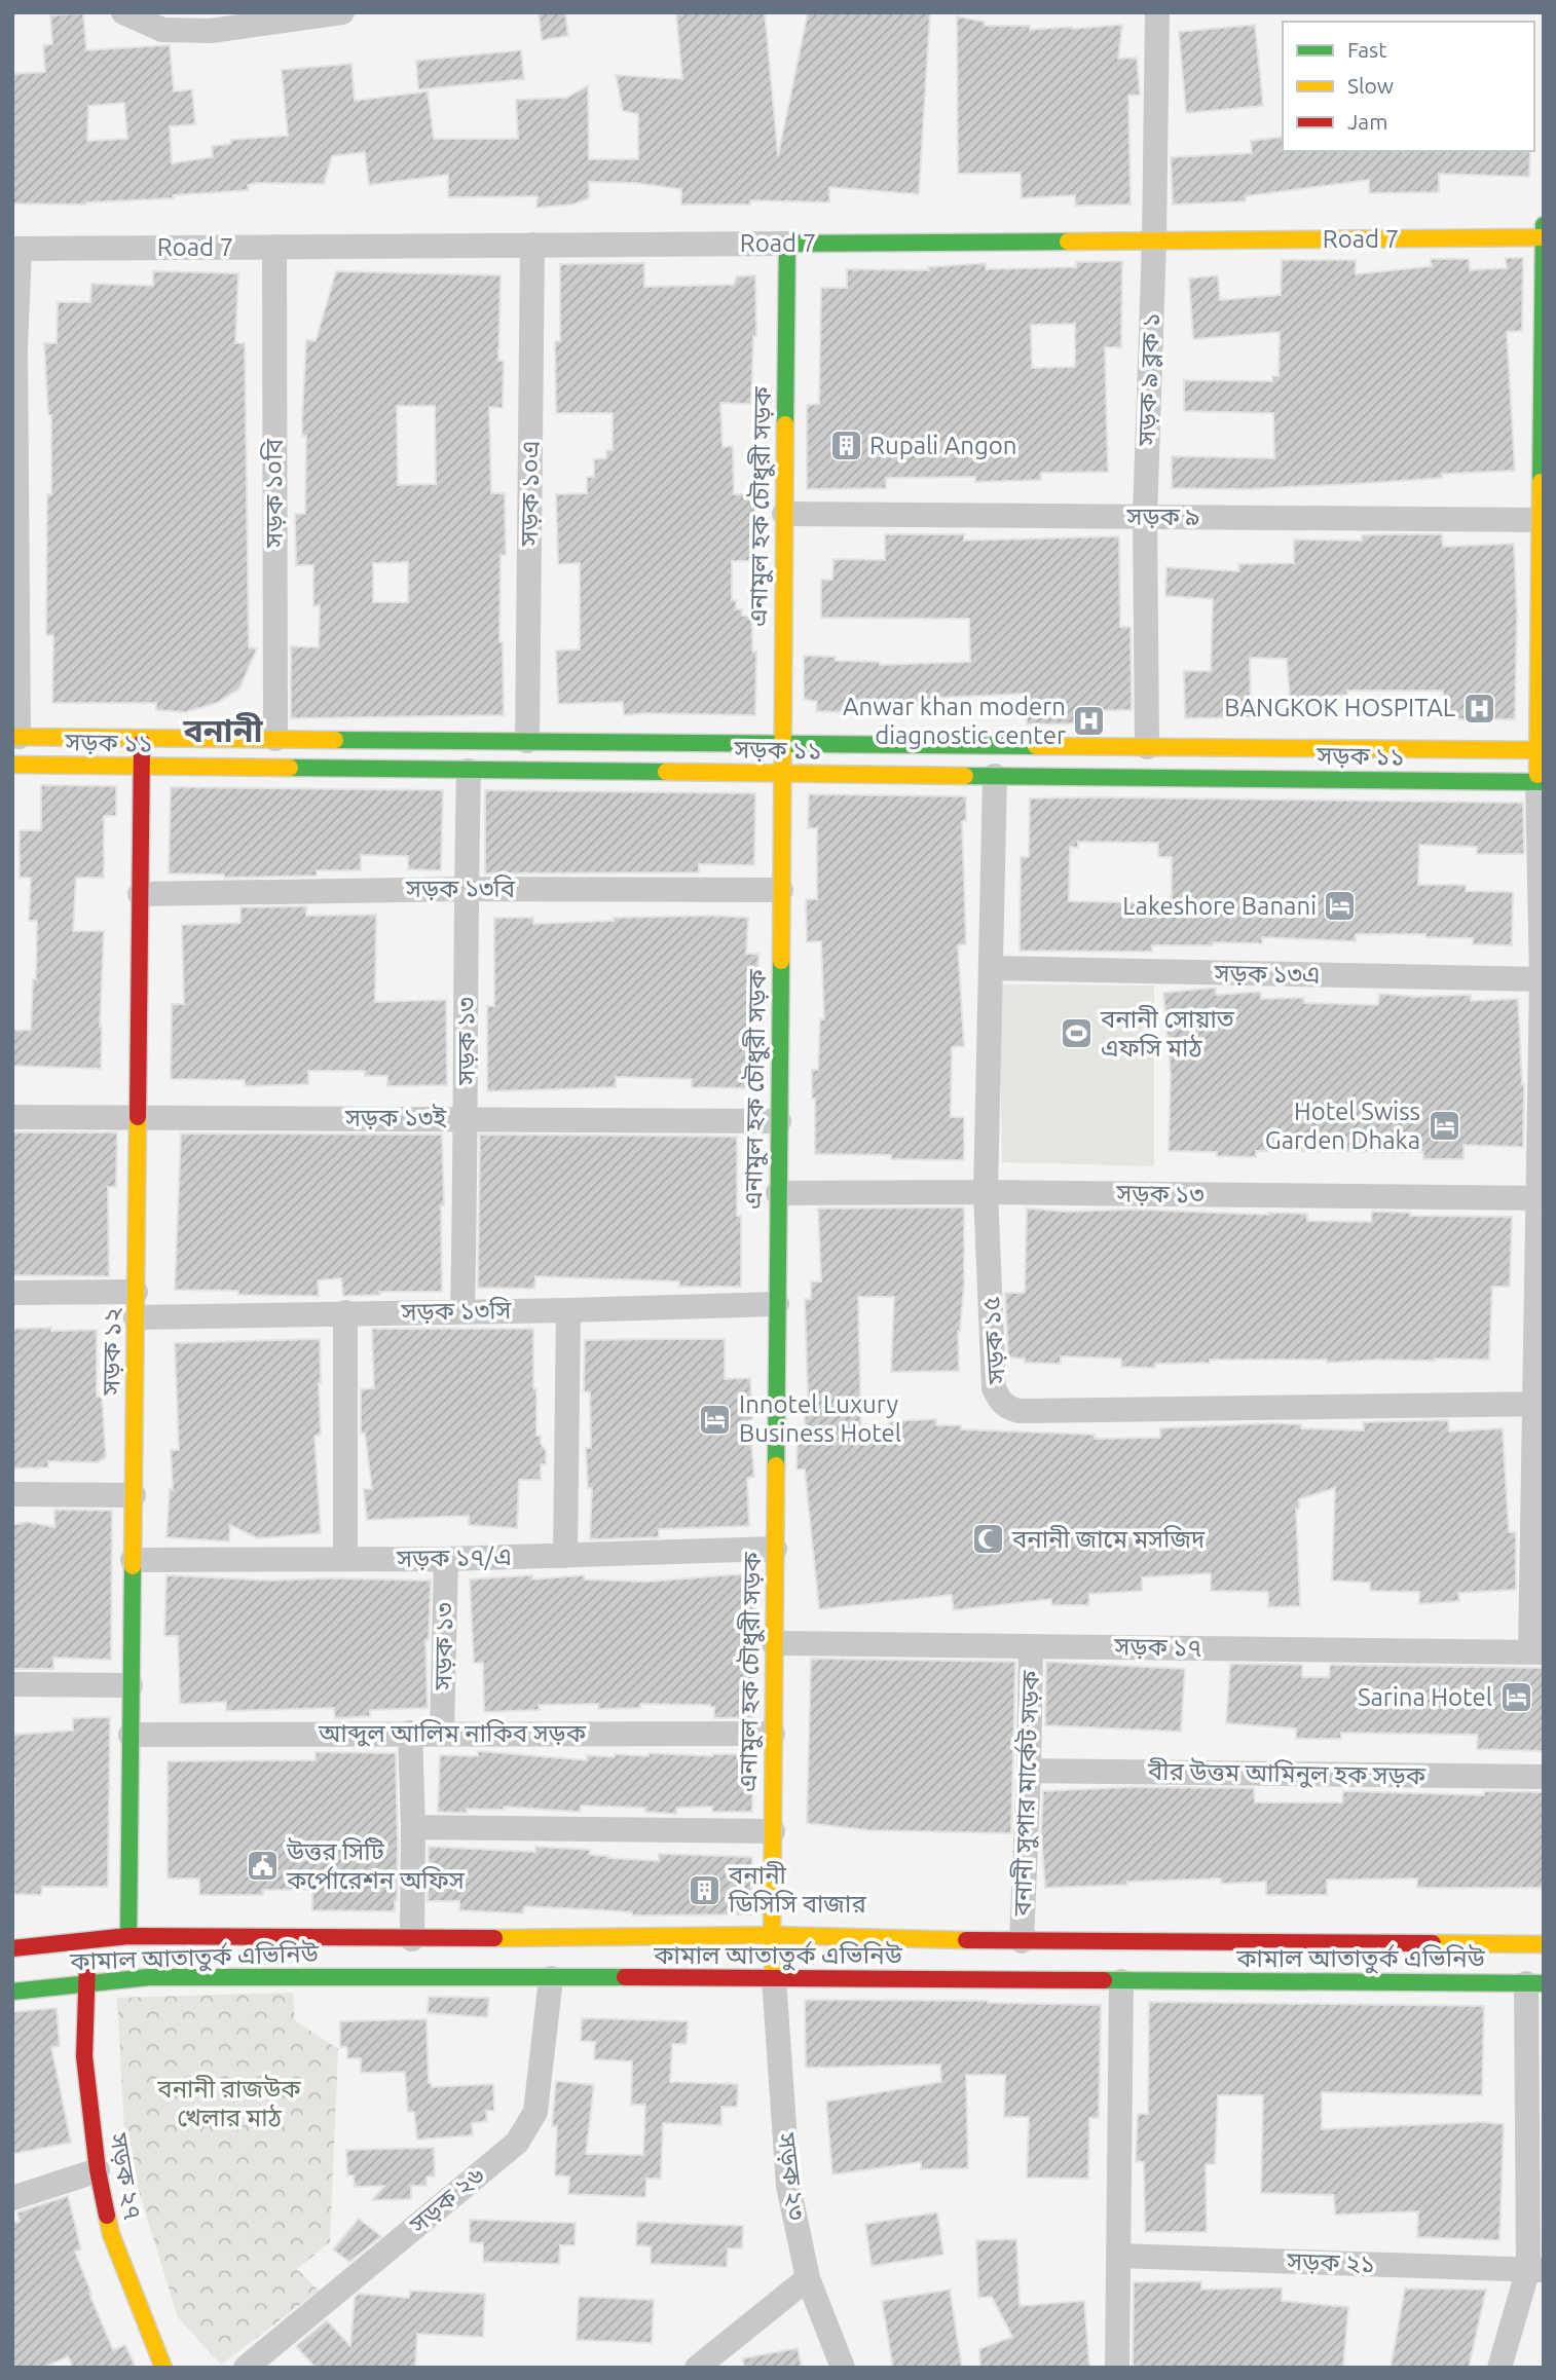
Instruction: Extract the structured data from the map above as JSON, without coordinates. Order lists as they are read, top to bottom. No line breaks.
{"streets":{"main road":["Road 7","এনামুল হক চৌধুরী সড়ক","সড়ক ১১","সড়ক ১২","কামাল আতাতুর্ক এভিনিউ","সড়ক ২৭"],"street":["সড়ক ৯ ব্লক ১","সড়ক ১০বি","সড়ক ১০এ","সড়ক ৯","সড়ক ১৩বি","সড়ক ১৩এ","সড়ক ১৩","সড়ক ১৩ই","সড়ক ১৩সি","সড়ক ১৫","সড়ক ১৭/এ","সড়ক ১৭","আব্দুল আলিম নাকিব সড়ক","বীর উত্তম আমিনুল হক সড়ক","বনানী সুপার মার্কেট সড়ক","সড়ক ২৩","সড়ক ২৬","সড়ক ২১"]},"crossings":[["Road 7","সড়ক ৯ ব্লক ১"],["Road 7","সড়ক ১০বি"],["Road 7","সড়ক ১০এ"],["Road 7","এনামুল হক চৌধুরী সড়ক"],["সড়ক ৯ ব্লক ১","সড়ক ৯"],["সড়ক ৯ ব্লক ১","সড়ক ১১"],["সড়ক ১০বি","সড়ক ১১"],["সড়ক ১০এ","সড়ক ১১"],["এনামুল হক চৌধুরী সড়ক","সড়ক ৯"],["এনামুল হক চৌধুরী সড়ক","সড়ক ১১"],["এনামুল হক চৌধুরী সড়ক","সড়ক ১৩বি"],["এনামুল হক চৌধুরী সড়ক","সড়ক ১৩"],["এনামুল হক চৌধুরী সড়ক","সড়ক ১৩ই"],["এনামুল হক চৌধুরী সড়ক","সড়ক ১৩সি"],["এনামুল হক চৌধুরী সড়ক","সড়ক ১৭/এ"],["এনামুল হক চৌধুরী সড়ক","সড়ক ১৭"],["এনামুল হক চৌধুরী সড়ক","আব্দুল আলিম নাকিব সড়ক"],["এনামুল হক চৌধুরী সড়ক","কামাল আতাতুর্ক এভিনিউ"],["এনামুল হক চৌধুরী সড়ক","সড়ক ২৩"],["সড়ক ১১","সড়ক ১৩"],["সড়ক ১১","সড়ক ১৫"],["সড়ক ১১","সড়ক ১২"],["সড়ক ১৩বি","সড়ক ১৩"],["সড়ক ১৩বি","সড়ক ১২"],["সড়ক ১৩এ","সড়ক ১৫"],["সড়ক ১৩","সড়ক ১৩ই"],["সড়ক ১৩","সড়ক ১৩সি"],["সড়ক ১৩","সড়ক ১৫"],["সড়ক ১৩","সড়ক ১৭/এ"],["সড়ক ১৩","আব্দুল আলিম নাকিব সড়ক"],["সড়ক ১৩ই","সড়ক ১২"],["সড়ক ১৩সি","সড়ক ১২"],["সড়ক ১২","সড়ক ১৭/এ"],["সড়ক ১২","আব্দুল আলিম নাকিব সড়ক"],["সড়ক ১২","কামাল আতাতুর্ক এভিনিউ"],["সড়ক ১৭","বনানী সুপার মার্কেট সড়ক"],["বীর উত্তম আমিনুল হক সড়ক","বনানী সুপার মার্কেট সড়ক"],["বনানী সুপার মার্কেট সড়ক","কামাল আতাতুর্ক এভিনিউ"],["কামাল আতাতুর্ক এভিনিউ","সড়ক ২৭"],["কামাল আতাতুর্ক এভিনিউ","সড়ক ২৩"],["কামাল আতাতুর্ক এভিনিউ","সড়ক ২৬"]],"districts":["বনানী"],"parks":["বনানী রাজউক খেলার মাঠ"],"places":{"building":["Rupali Angon","বনানী ডিসিসি বাজার"],"hospital":["BANGKOK HOSPITAL","Anwar khan modern diagnostic center"],"hotel":["Lakeshore Banani","Hotel Swiss Garden Dhaka","Innotel Luxury Business Hotel","Sarina Hotel"],"sports":["বনানী সোয়াত এফসি মাঠ"],"mosque":["বনানী জামে মসজিদ"],"public building":["উত্তর সিটি কর্পোরেশন অফিস"]},"legend":["Fast","Slow","Jam"]}
